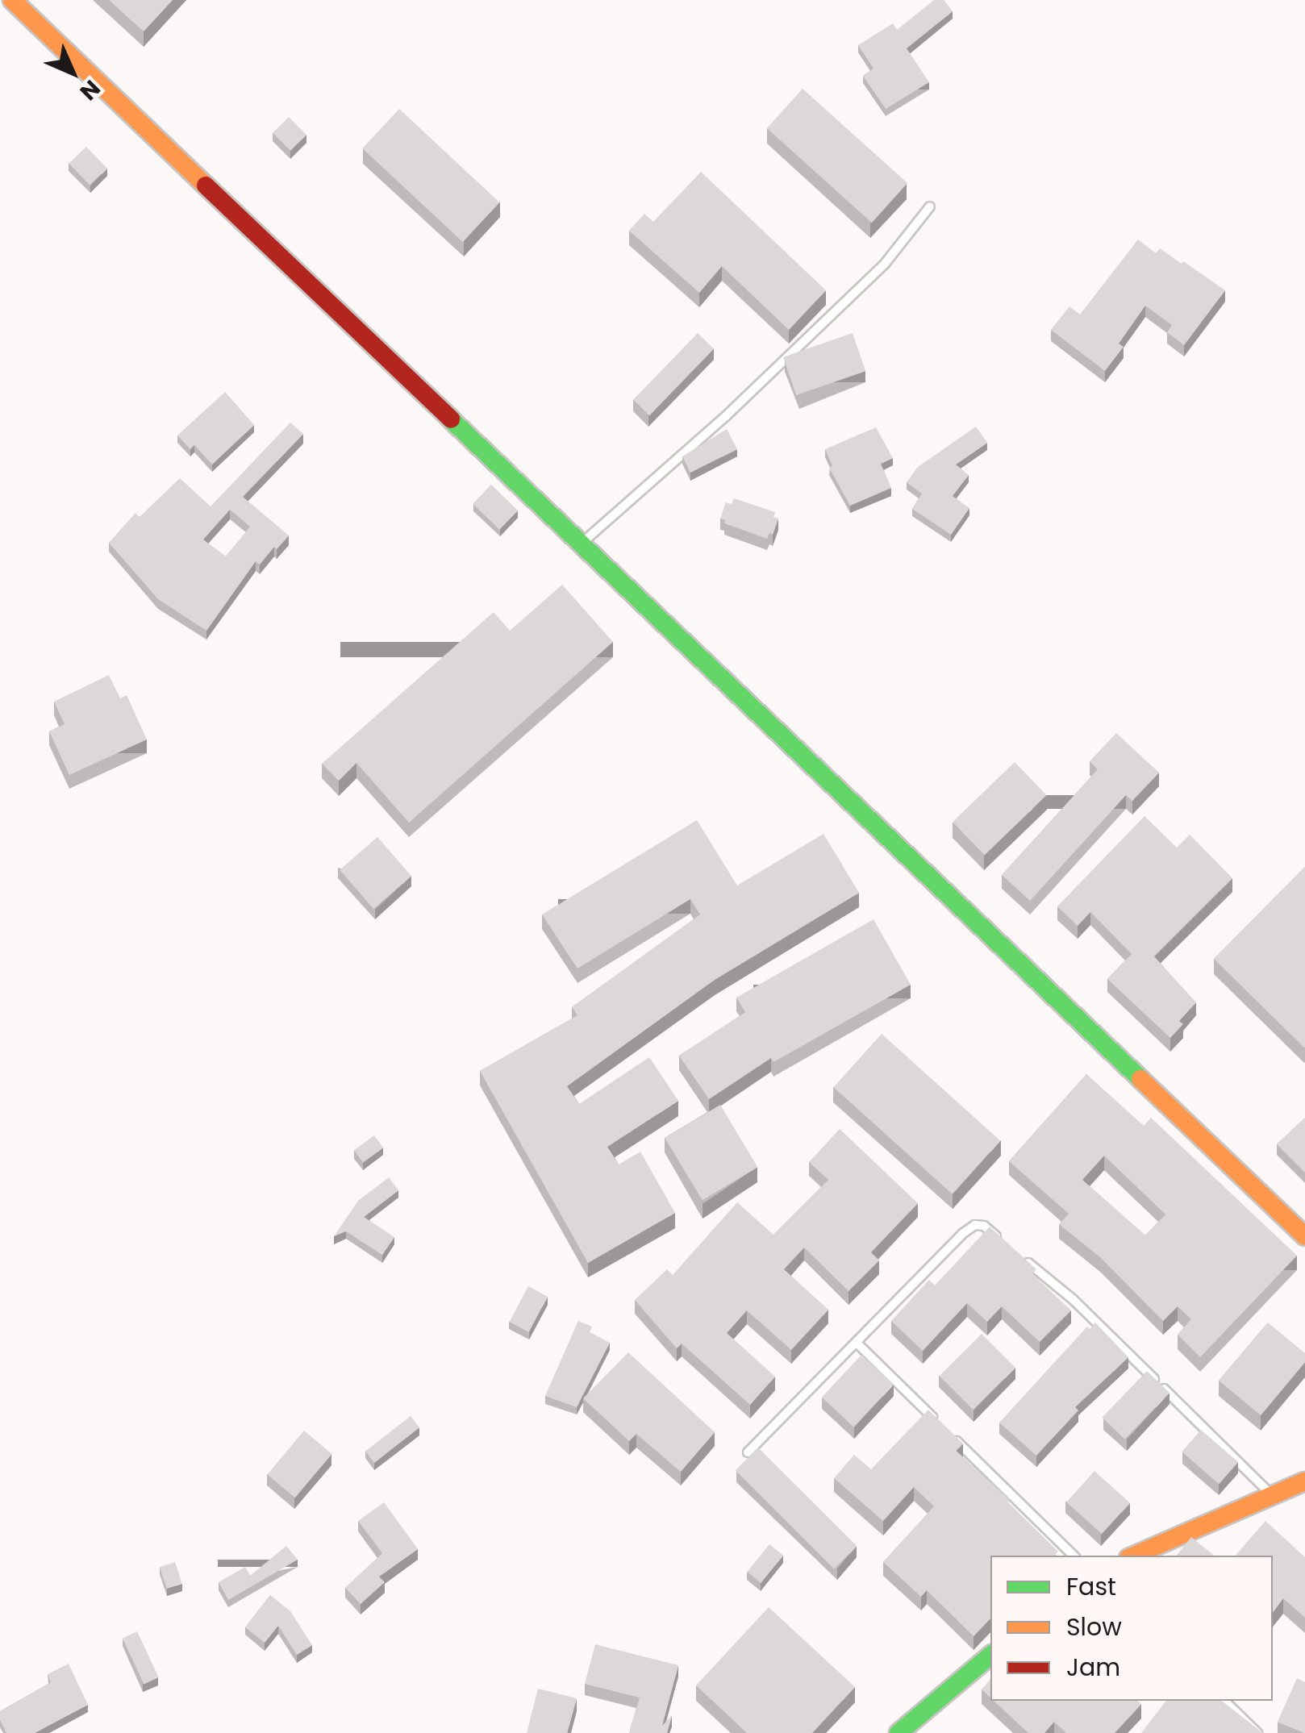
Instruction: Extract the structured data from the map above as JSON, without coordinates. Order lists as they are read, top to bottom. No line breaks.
{"legend":["Fast","Slow","Jam"],"north":"bottom right"}
